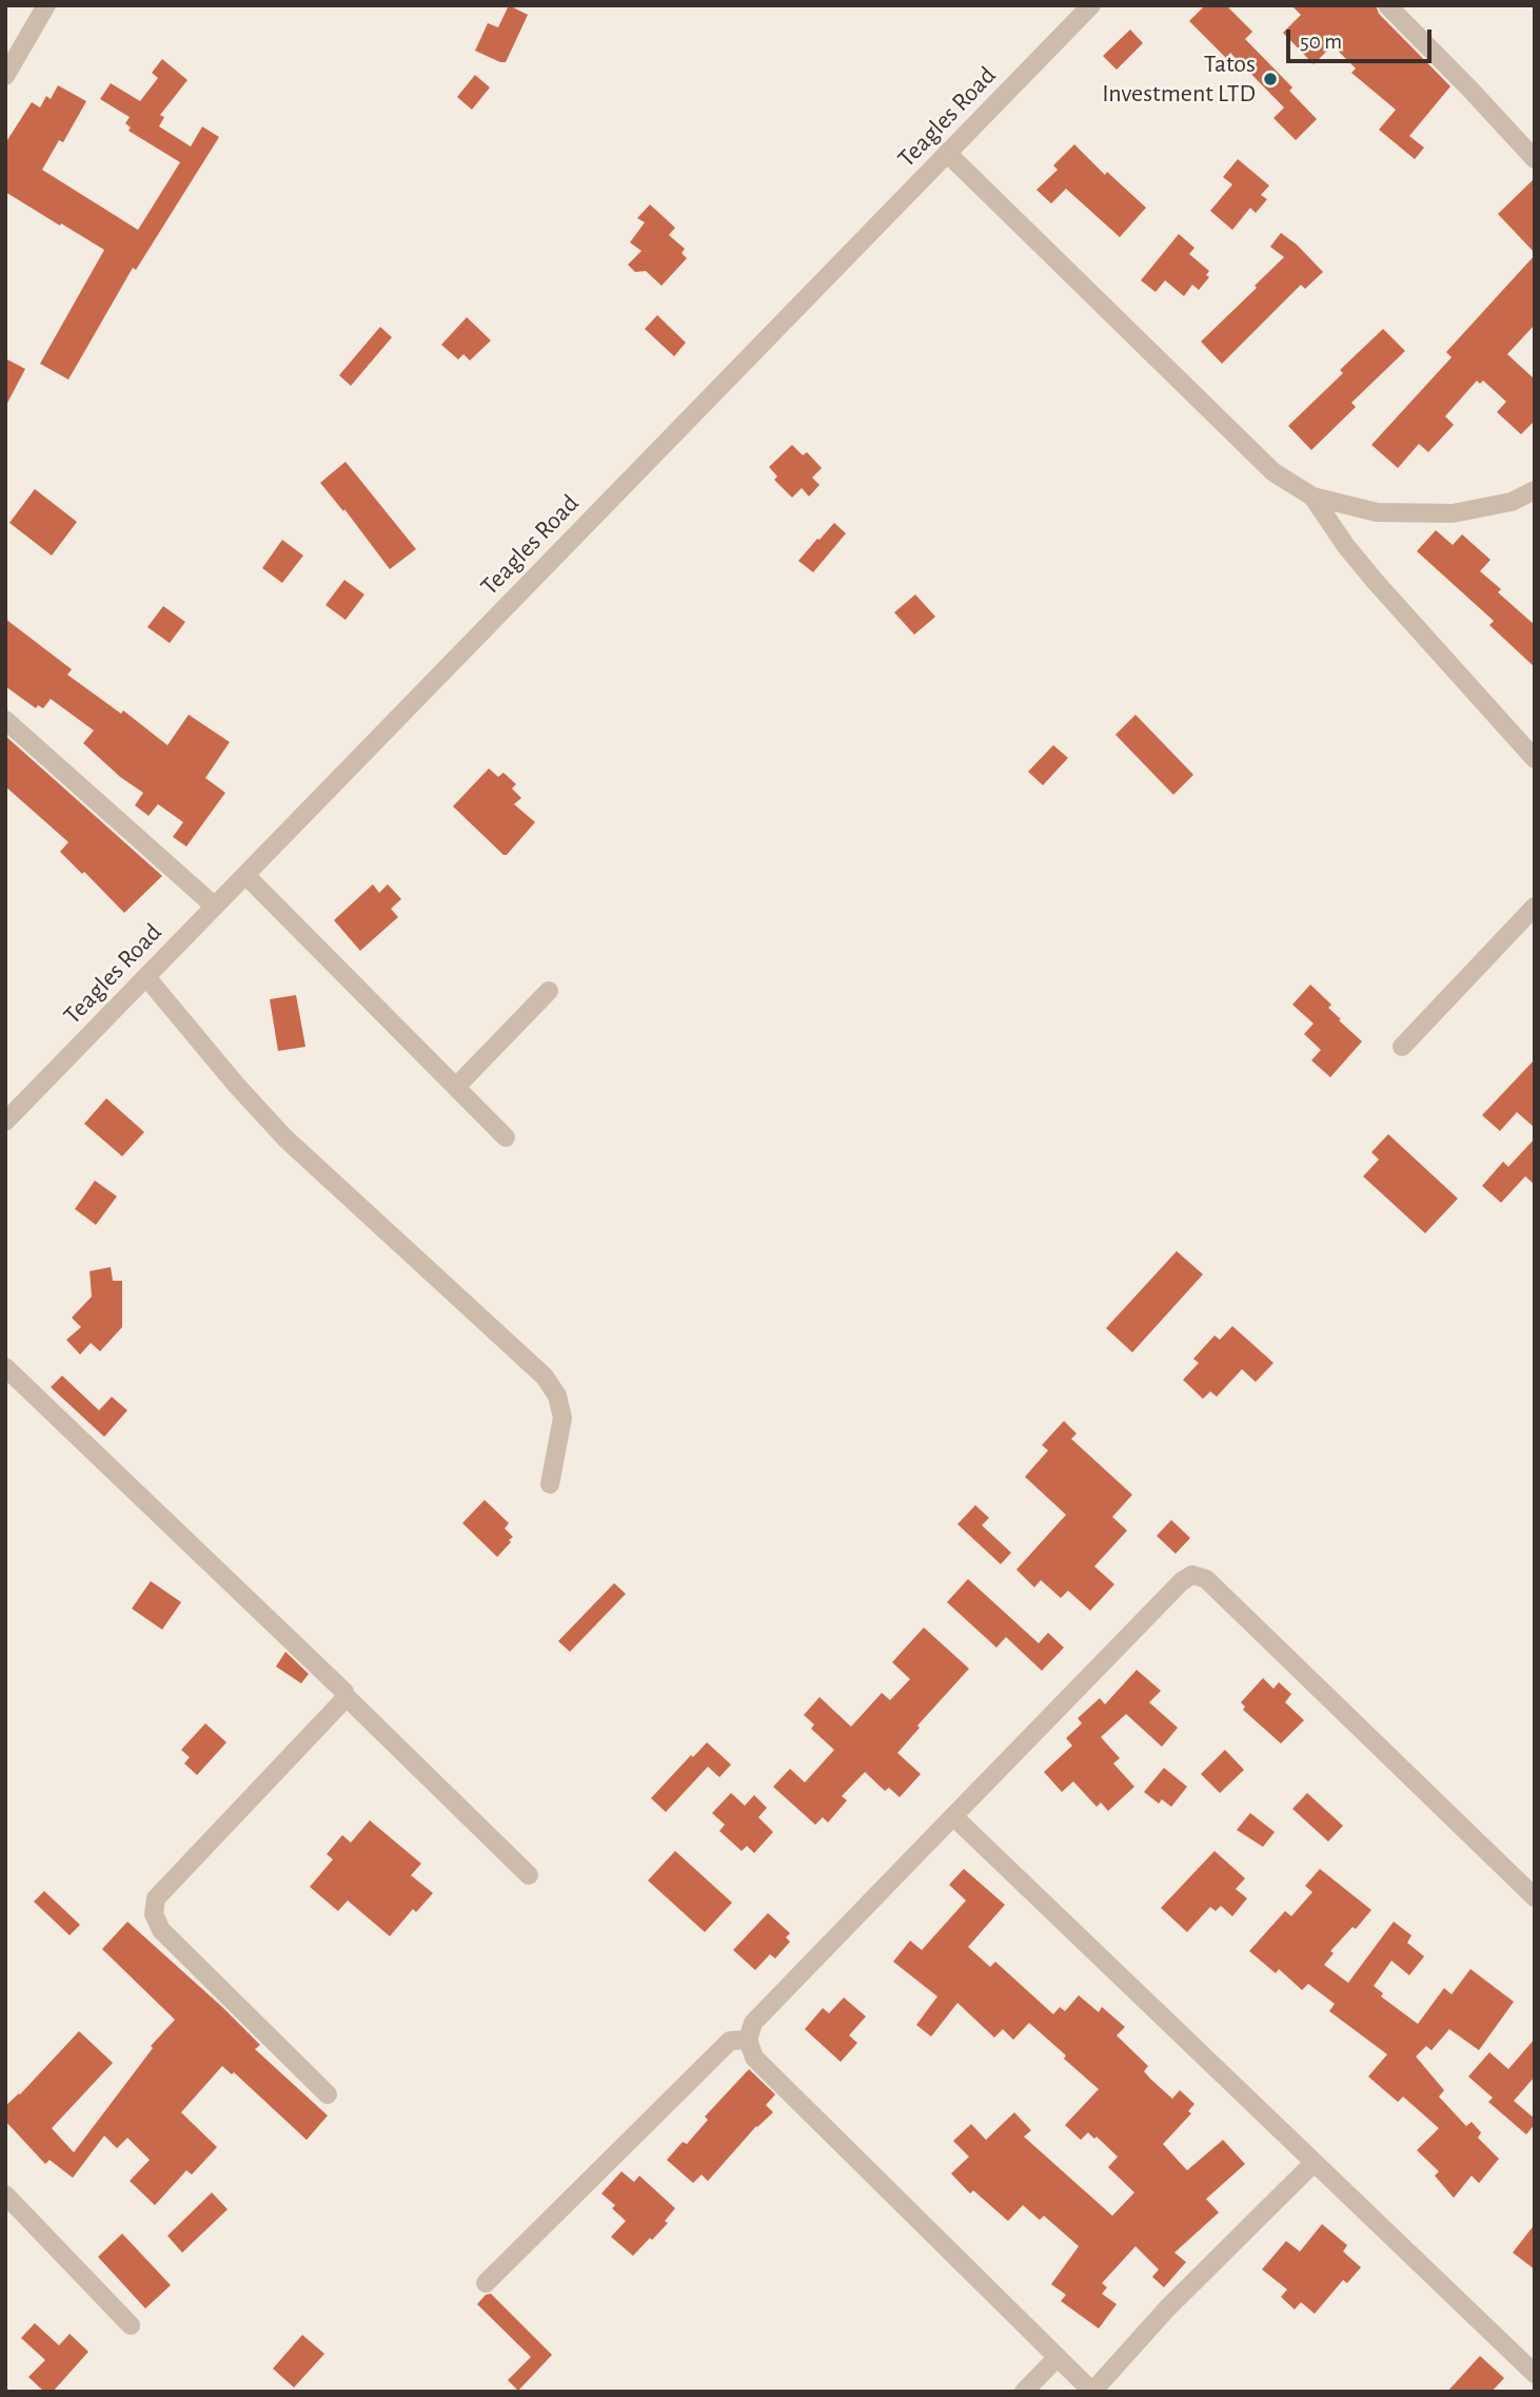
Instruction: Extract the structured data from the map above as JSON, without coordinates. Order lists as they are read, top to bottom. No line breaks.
{"streets":{"street":["Teagles Road"]},"places":["Tatos Investment LTD"],"scale_bar":"50 m"}
